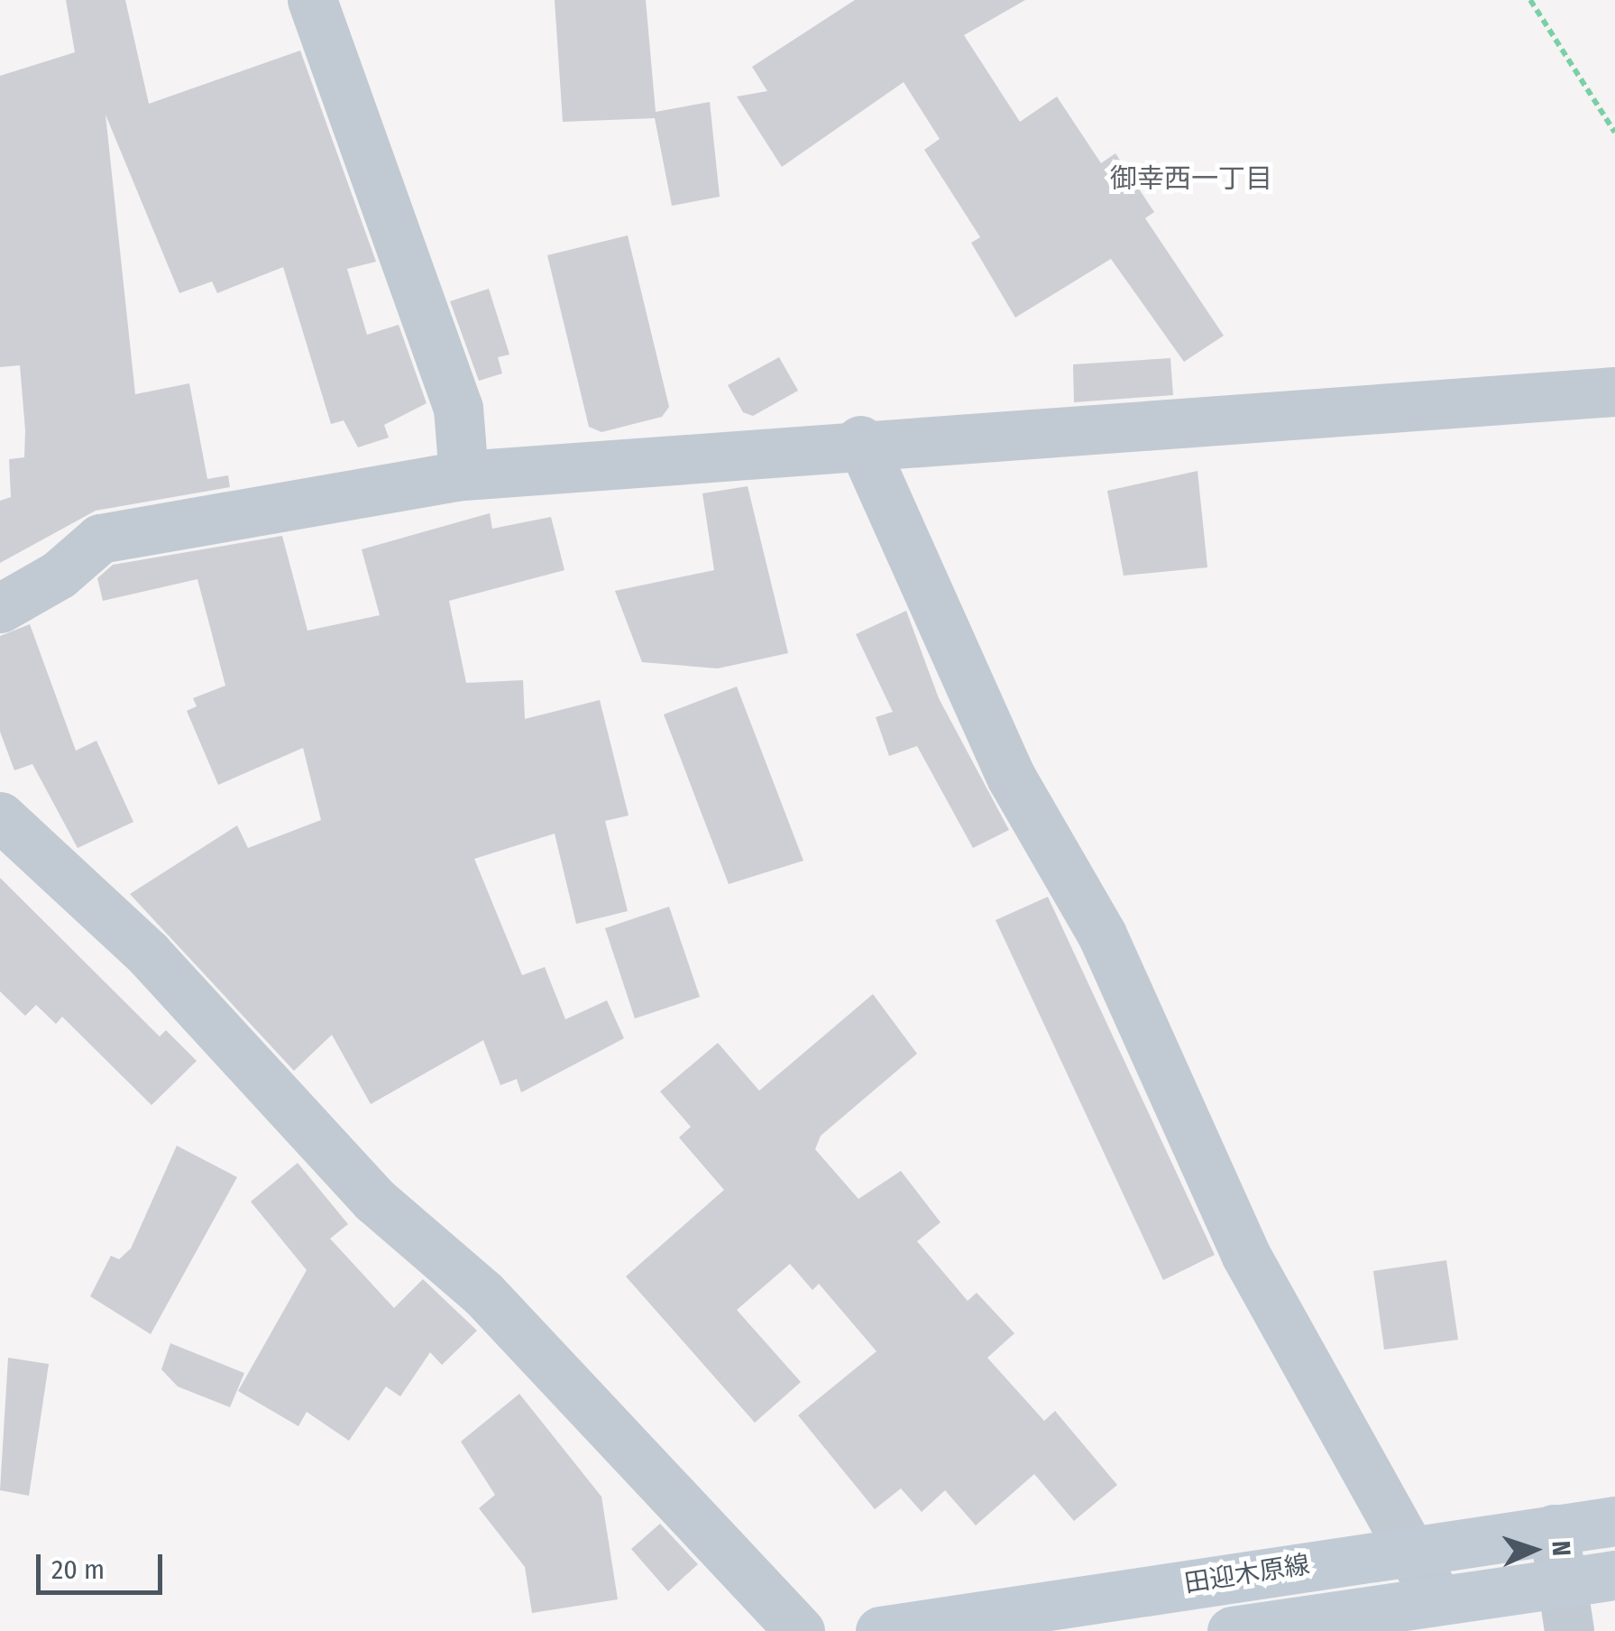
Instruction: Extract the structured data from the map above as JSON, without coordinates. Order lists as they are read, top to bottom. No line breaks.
{"streets":{"main road":["田迎木原線"]},"districts":["御幸西一丁目"],"scale_bar":"20 m","north":"right"}
